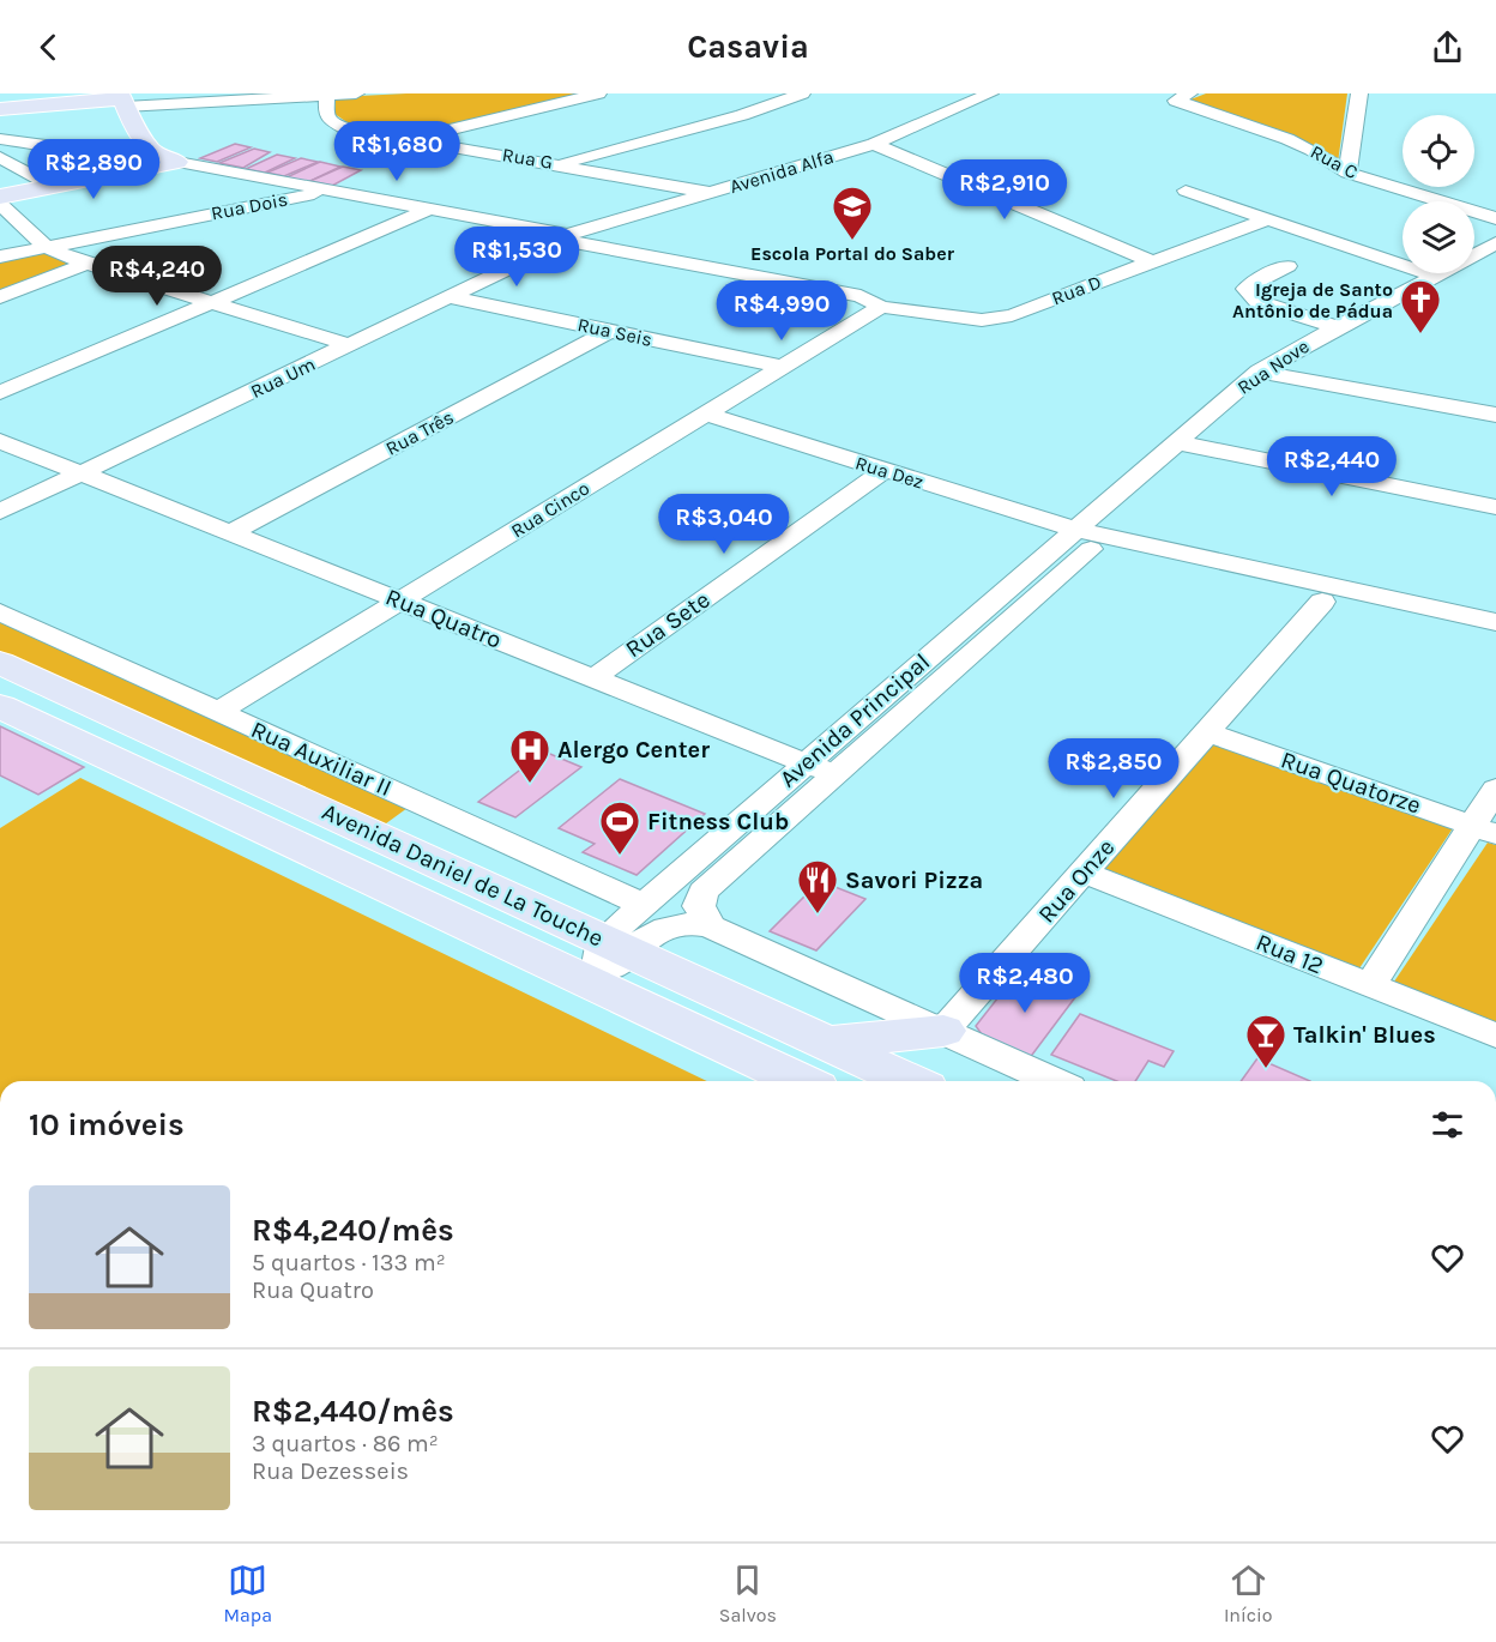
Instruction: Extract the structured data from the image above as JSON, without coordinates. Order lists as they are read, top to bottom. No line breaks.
{"streets":{"main road":["Avenida Daniel de La Touche"],"street":["Rua G","Rua C","Avenida Alfa","Rua Dois","Rua D","Rua Seis","Rua Nove","Rua Um","Rua Três","Rua Dez","Rua Cinco","Rua Quatro","Rua Sete","Avenida Principal","Rua Auxiliar II","Rua Quatorze","Rua Onze","Rua 12"]},"crossings":[["Rua G","Avenida Alfa"],["Avenida Alfa","Rua D"],["Avenida Alfa","Rua Um"],["Rua Dois","Rua D"],["Rua D","Rua Um"],["Rua D","Rua Cinco"],["Rua Seis","Rua Um"],["Rua Seis","Rua Três"],["Rua Seis","Rua Cinco"],["Rua Nove","Rua Dez"],["Rua Nove","Avenida Principal"],["Rua Um","Rua Quatro"],["Rua Três","Rua Quatro"],["Rua Dez","Rua Cinco"],["Rua Dez","Rua Sete"],["Rua Dez","Avenida Principal"],["Rua Cinco","Rua Quatro"],["Rua Cinco","Rua Auxiliar II"],["Rua Quatro","Rua Sete"],["Rua Quatro","Avenida Principal"],["Avenida Principal","Rua Auxiliar II"],["Avenida Principal","Avenida Daniel de La Touche"],["Rua Quatorze","Rua Onze"],["Rua Onze","Rua 12"]],"places":{"school or university":["Escola Portal do Saber"],"church":["Igreja de Santo Antônio de Pádua"],"hospital":["Alergo Center"],"sports":["Fitness Club"],"restaurant":["Savori Pizza"],"bar":["Talkin' Blues"]},"page":{"header":"Casavia","price":["R$1,680","R$2,890","R$2,910","R$1,530","R$4,240","R$4,990","R$2,440","R$3,040","R$2,850","R$2,480"],"heading":"10 imóveis","list":[{"name":"R$4,240/mês","note":"5 quartos · 133 m² · Rua Quatro"},{"name":"R$2,440/mês","note":"3 quartos · 86 m² · Rua Dezesseis"}],"tabs":["Mapa","Salvos","Início"]}}
